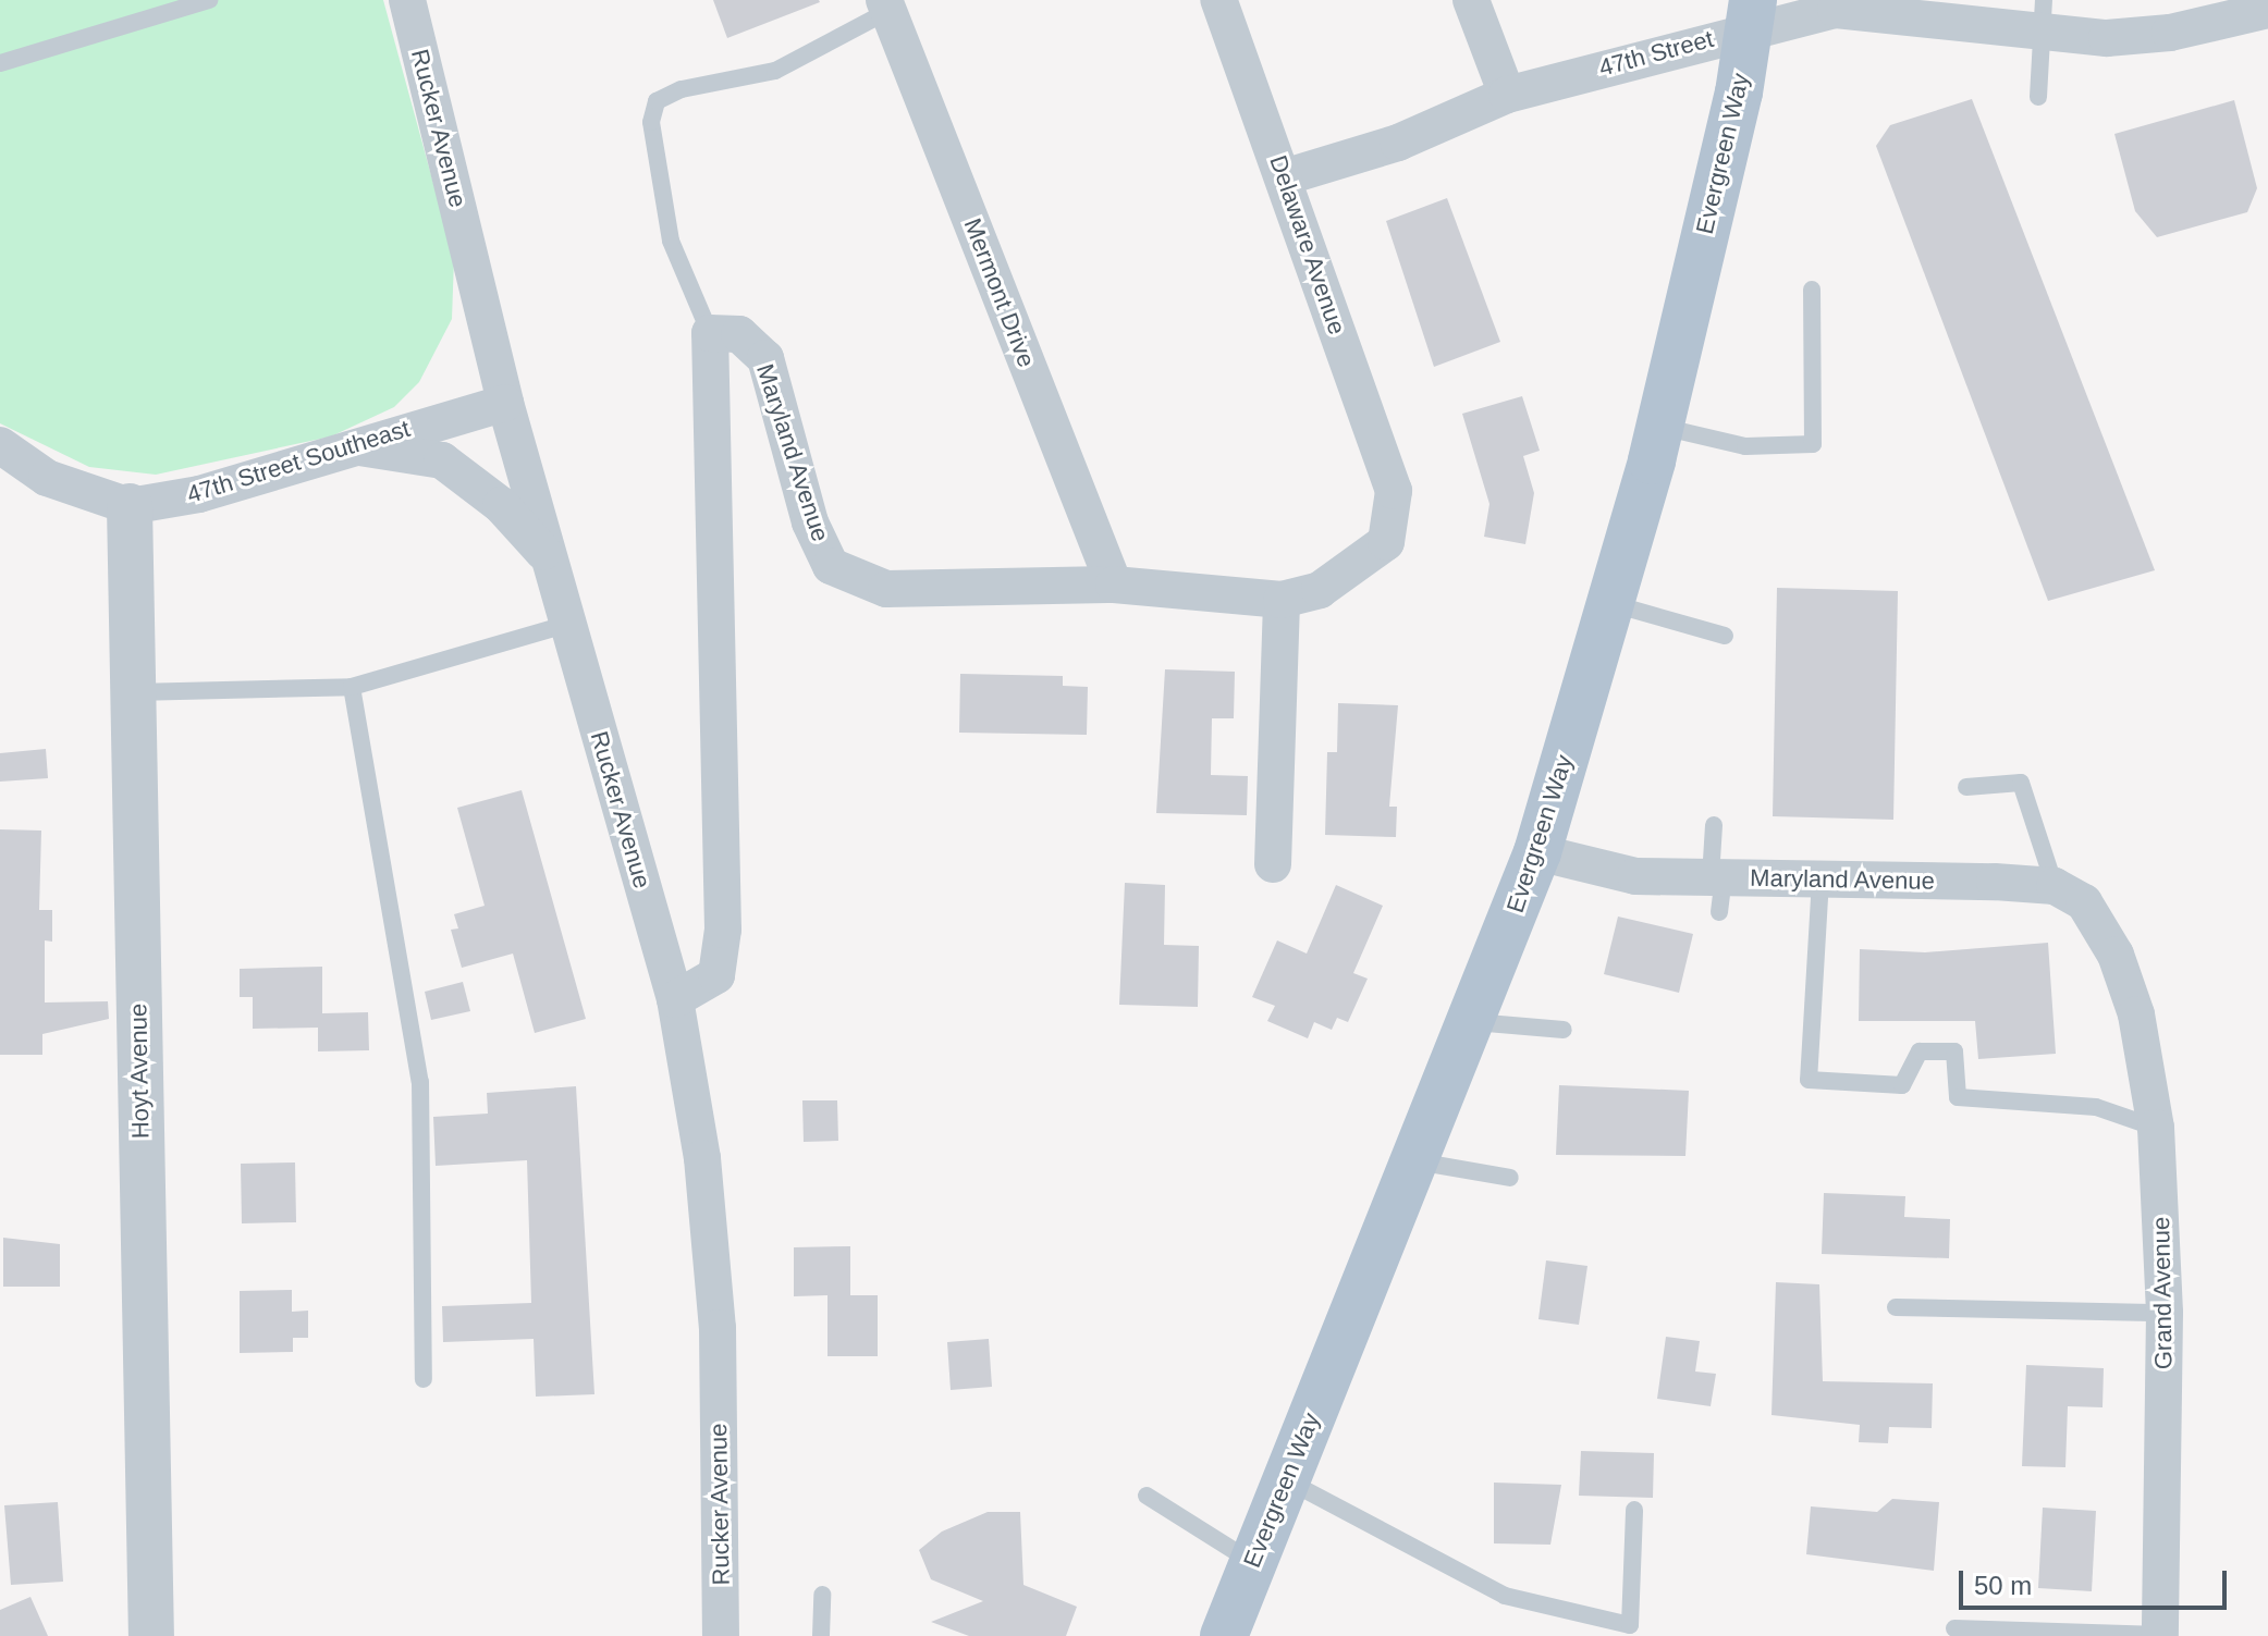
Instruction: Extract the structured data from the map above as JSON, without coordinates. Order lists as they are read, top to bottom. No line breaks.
{"streets":{"main road":["Evergreen Way"],"street":["47th Street","Rucker Avenue","Delaware Avenue","Mermont Drive","Maryland Avenue","47th Street Southeast","Hoyt Avenue","Grand Avenue"]},"crossings":[["47th Street","Evergreen Way"],["47th Street","Delaware Avenue"],["Rucker Avenue","47th Street Southeast"],["Evergreen Way","Maryland Avenue"],["Delaware Avenue","Maryland Avenue"],["Mermont Drive","Maryland Avenue"],["Maryland Avenue","Grand Avenue"],["47th Street Southeast","Hoyt Avenue"]],"scale_bar":"50 m"}
